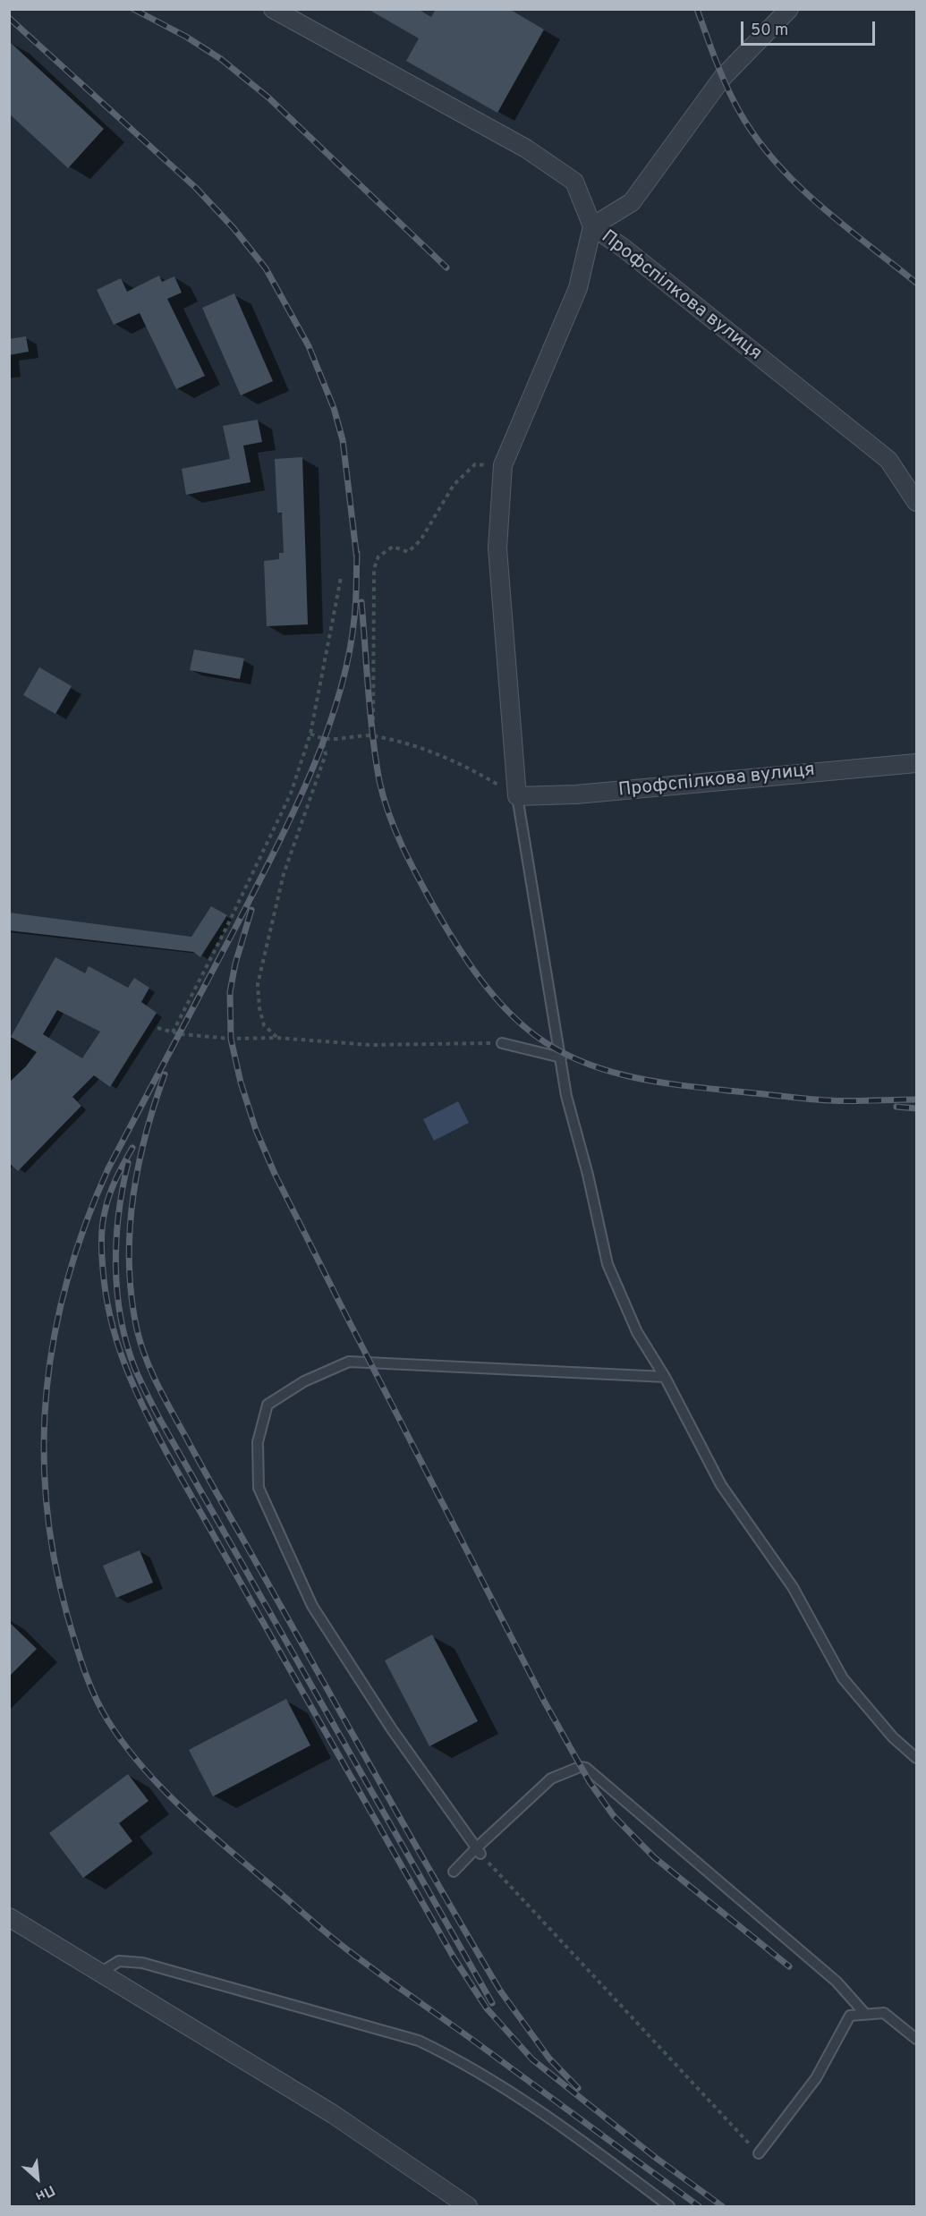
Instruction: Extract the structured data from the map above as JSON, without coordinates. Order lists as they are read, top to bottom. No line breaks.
{"streets":{"street":["Профспілкова вулиця"]},"scale_bar":"50 m","north":"bottom right"}
